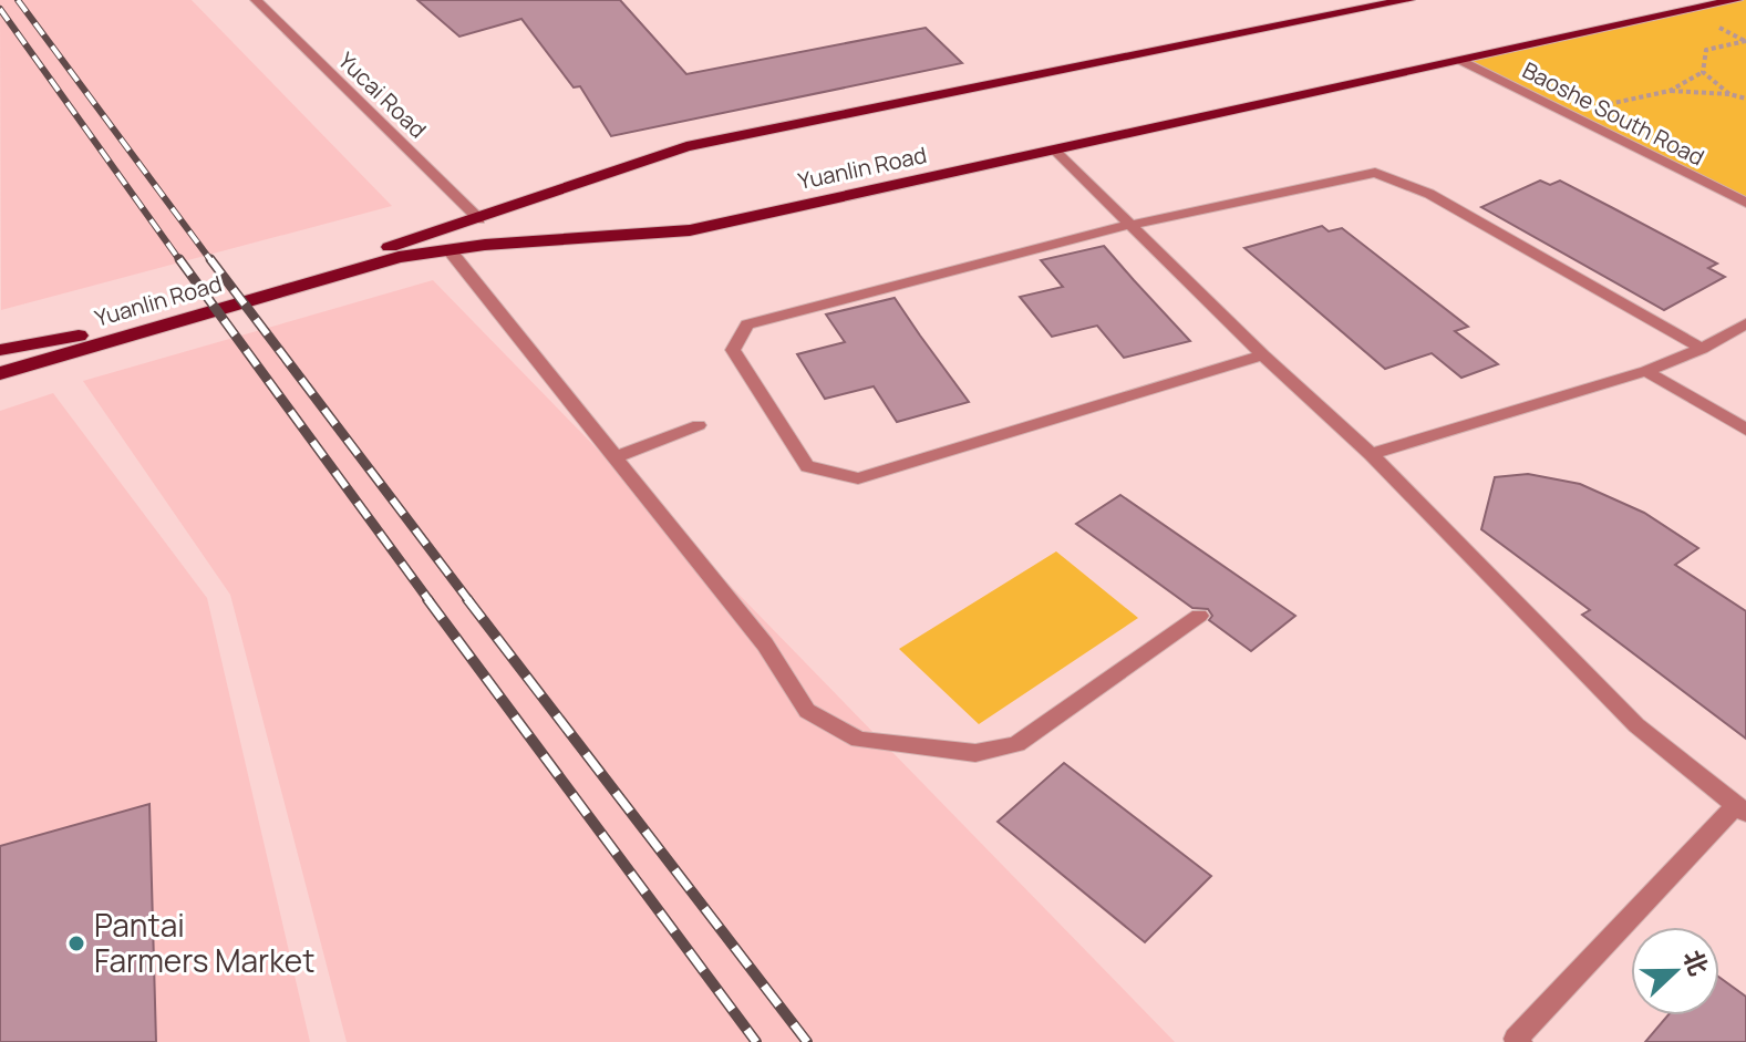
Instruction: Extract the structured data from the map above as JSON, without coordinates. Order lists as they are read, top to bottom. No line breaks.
{"streets":{"main road":["Yuanlin Road"],"street":["Yucai Road","Baoshe South Road"]},"crossings":[["Yucai Road","Yuanlin Road"],["Baoshe South Road","Yuanlin Road"]],"places":["Pantai Farmers Market"],"north":"right"}
